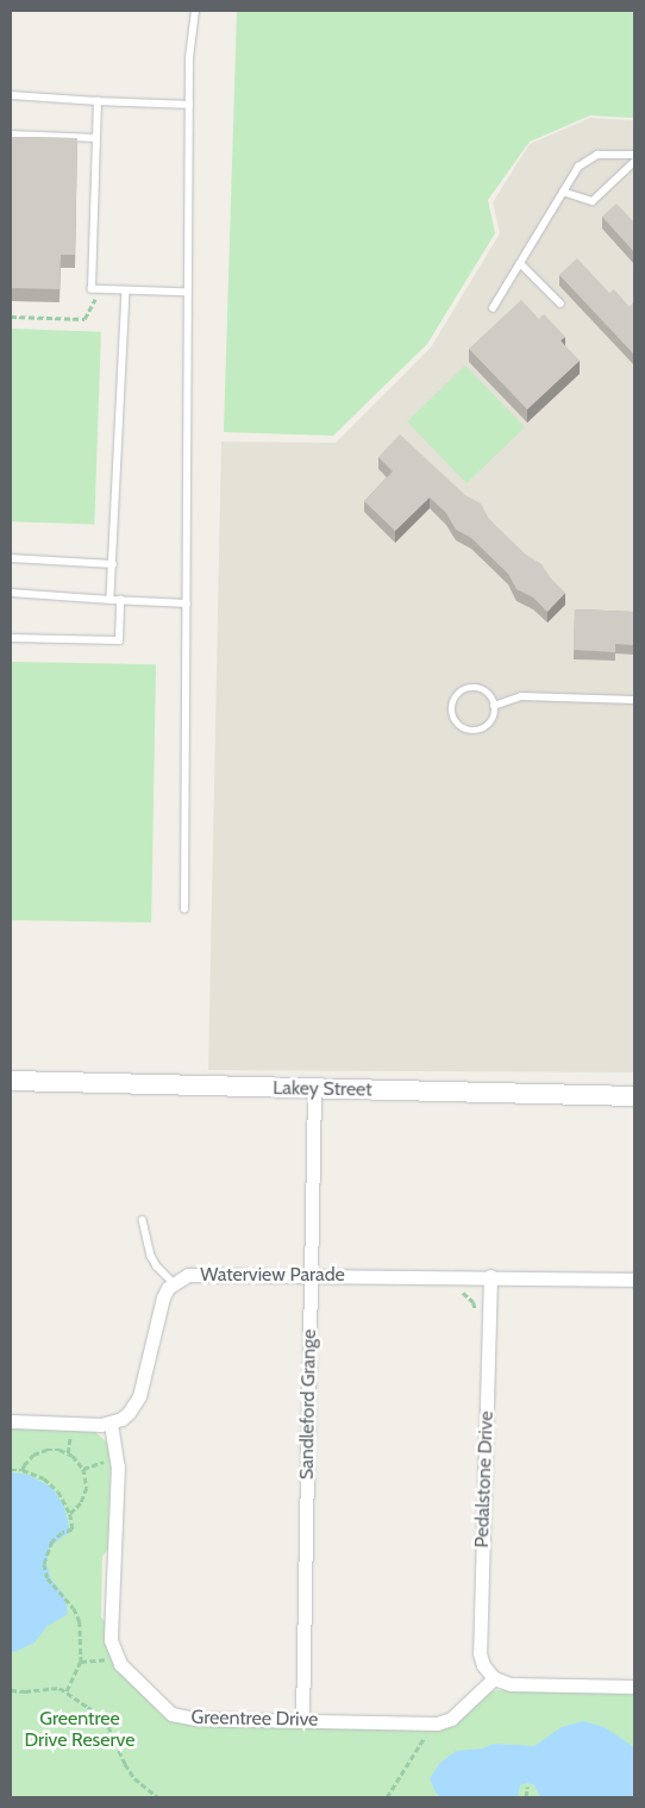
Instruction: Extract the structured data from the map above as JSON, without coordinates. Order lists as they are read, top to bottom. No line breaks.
{"streets":{"street":["Lakey Street","Waterview Parade","Sandleford Grange","Pedalstone Drive","Greentree Drive"]},"crossings":[["Lakey Street","Sandleford Grange"],["Waterview Parade","Sandleford Grange"],["Waterview Parade","Pedalstone Drive"],["Waterview Parade","Greentree Drive"],["Sandleford Grange","Greentree Drive"],["Pedalstone Drive","Greentree Drive"]],"parks":["Greentree Drive Reserve"]}
